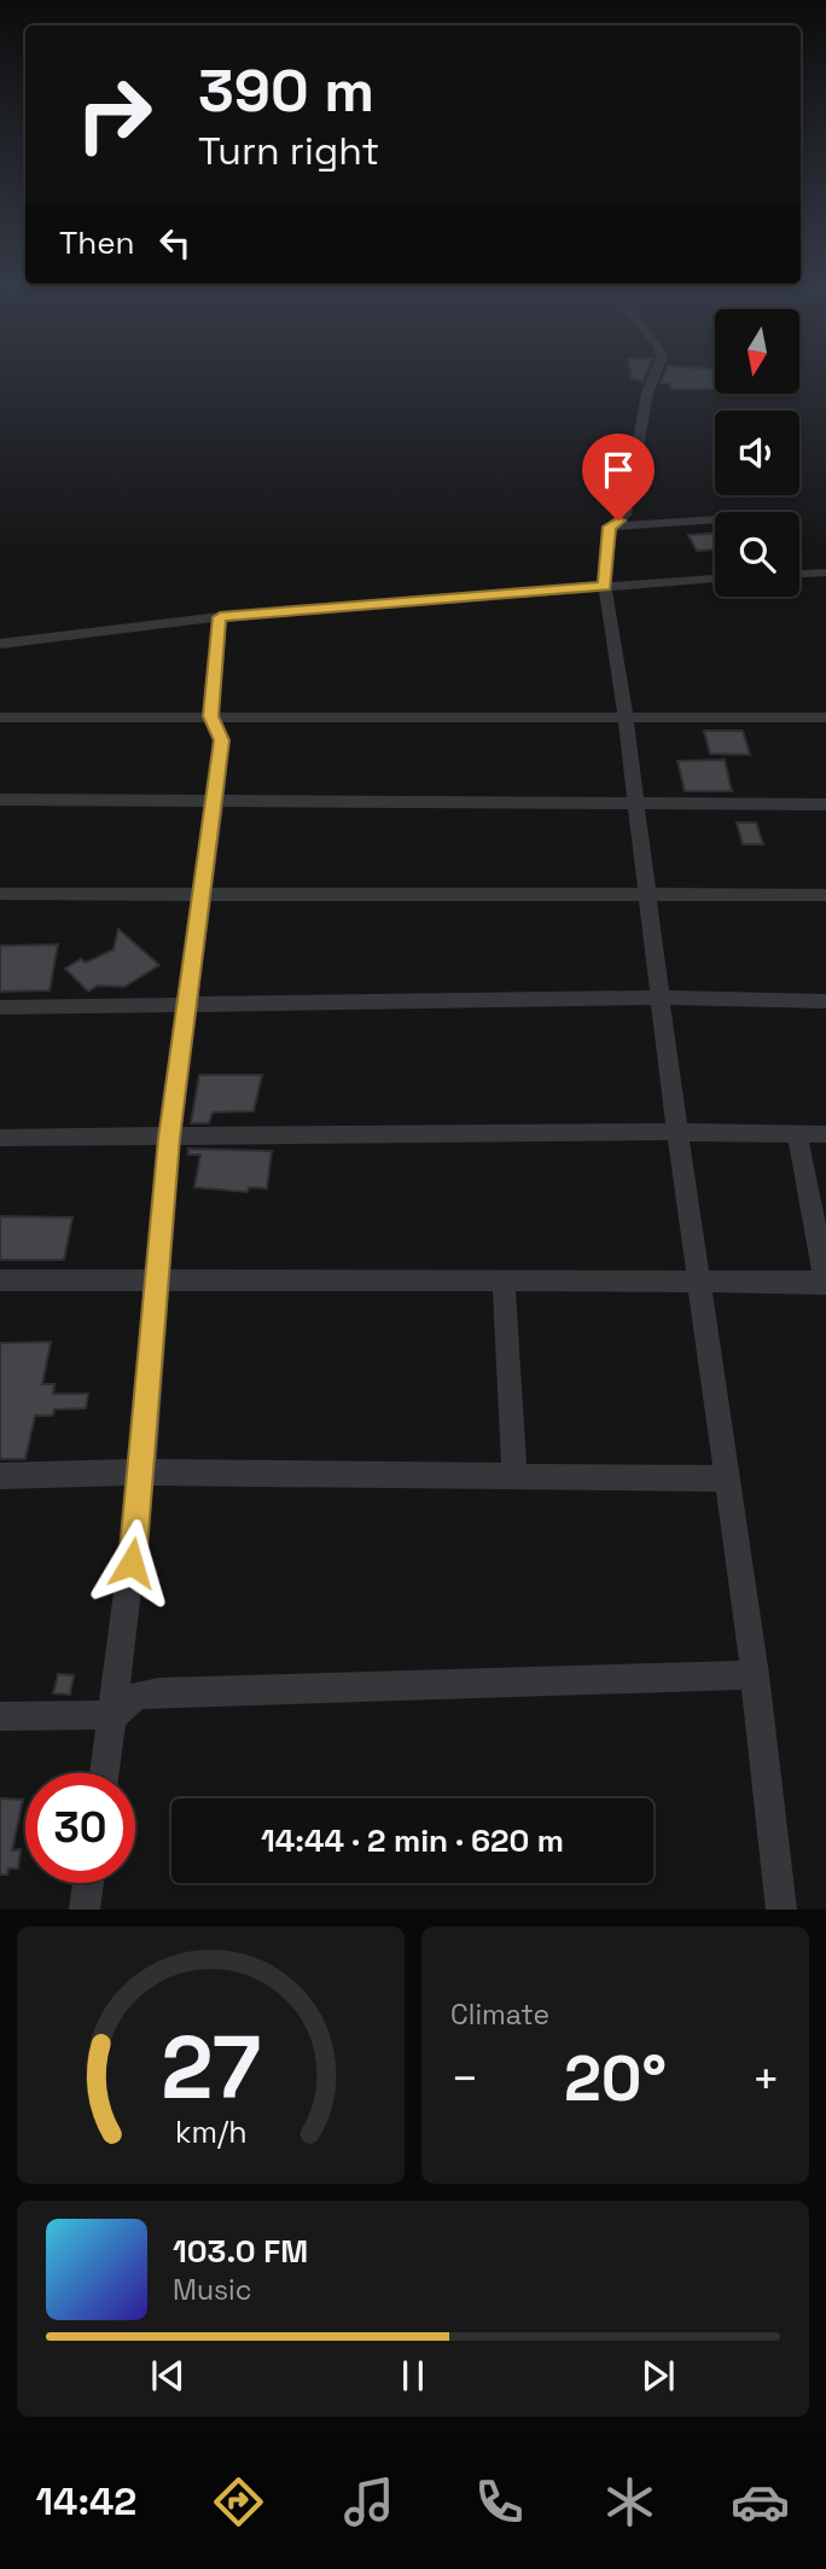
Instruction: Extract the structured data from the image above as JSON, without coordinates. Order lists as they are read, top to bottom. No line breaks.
{"north":"bottom","page":{"turn":["390 m","Turn right"],"then":"Then","limit":"30","trip":"14:44 · 2 min · 620 m","tile":"Climate","heat":["−","20°","+"],"song":["103.0 FM","Music"],"tabs":"14:42","gauge":["27","km/h"]}}
